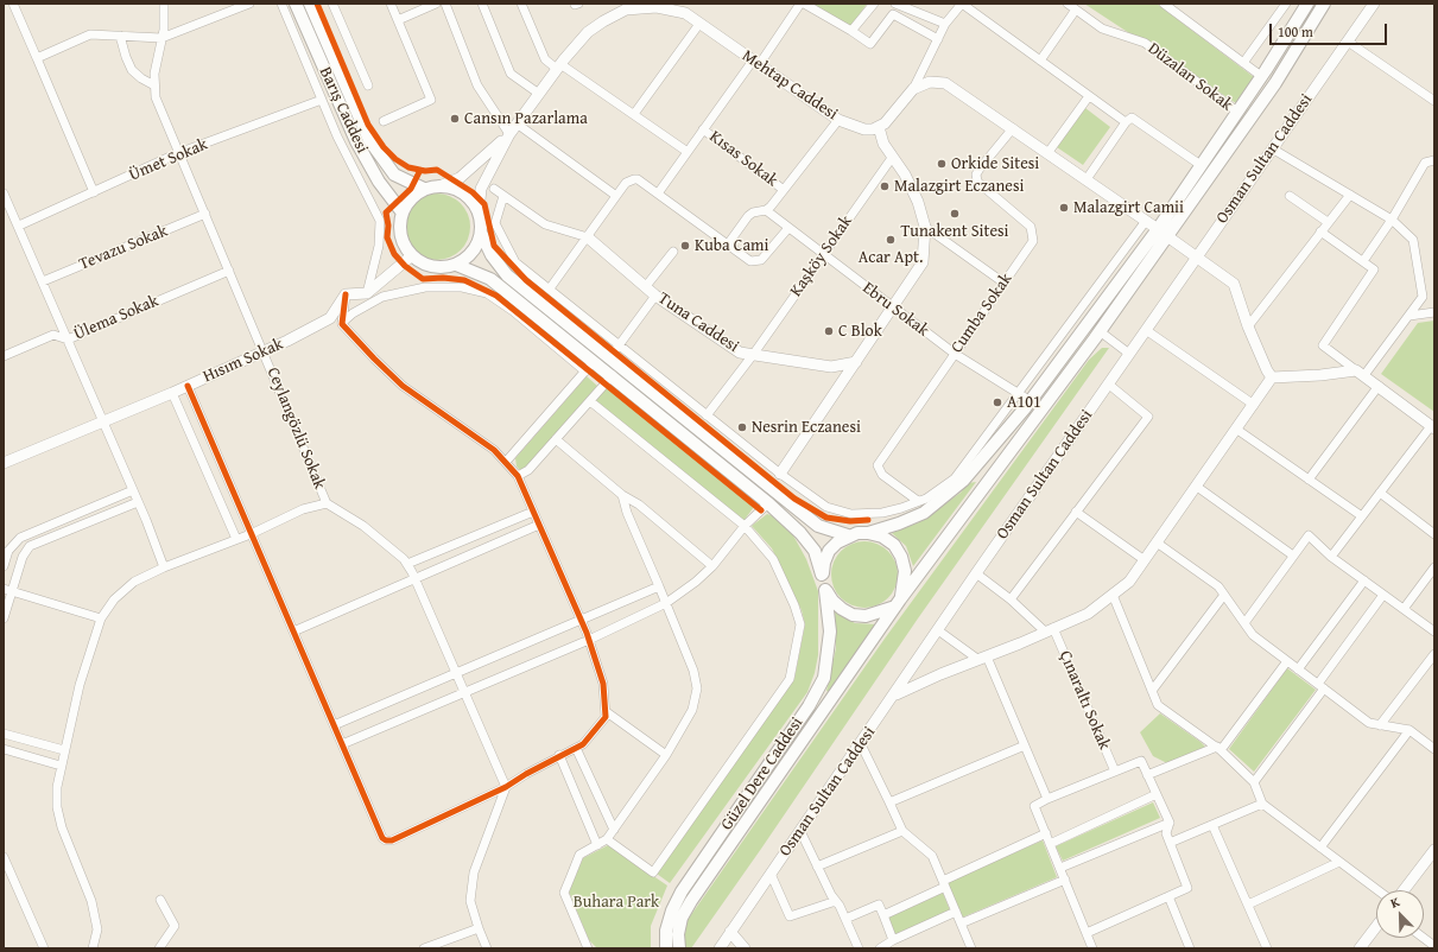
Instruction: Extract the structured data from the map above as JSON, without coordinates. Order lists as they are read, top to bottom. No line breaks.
{"streets":{"main road":["Barış Caddesi","Güzel Dere Caddesi"],"street":["Düzalan Sokak","Mehtap Caddesi","Kısas Sokak","Osman Sultan Caddesi","Ümet Sokak","Tevazu Sokak","Kaşköy Sokak","Ebru Sokak","Cumba Sokak","Ülema Sokak","Tuna Caddesi","Hısım Sokak","Ceylangözlü Sokak","Çınaraltı Sokak"]},"crossings":[["Ümet Sokak","Ceylangözlü Sokak"],["Tevazu Sokak","Ceylangözlü Sokak"],["Kaşköy Sokak","Ebru Sokak"],["Kaşköy Sokak","Tuna Caddesi"],["Ebru Sokak","Cumba Sokak"],["Ülema Sokak","Ceylangözlü Sokak"],["Hısım Sokak","Ceylangözlü Sokak"]],"parks":["Buhara Park"],"places":["Cansın Pazarlama","Orkide Sitesi","Malazgirt Eczanesi","Malazgirt Camii","Tunakent Sitesi","Acar Apt.","Kuba Cami","C Blok","A101","Nesrin Eczanesi"],"scale_bar":"100 m","north":"top left"}
